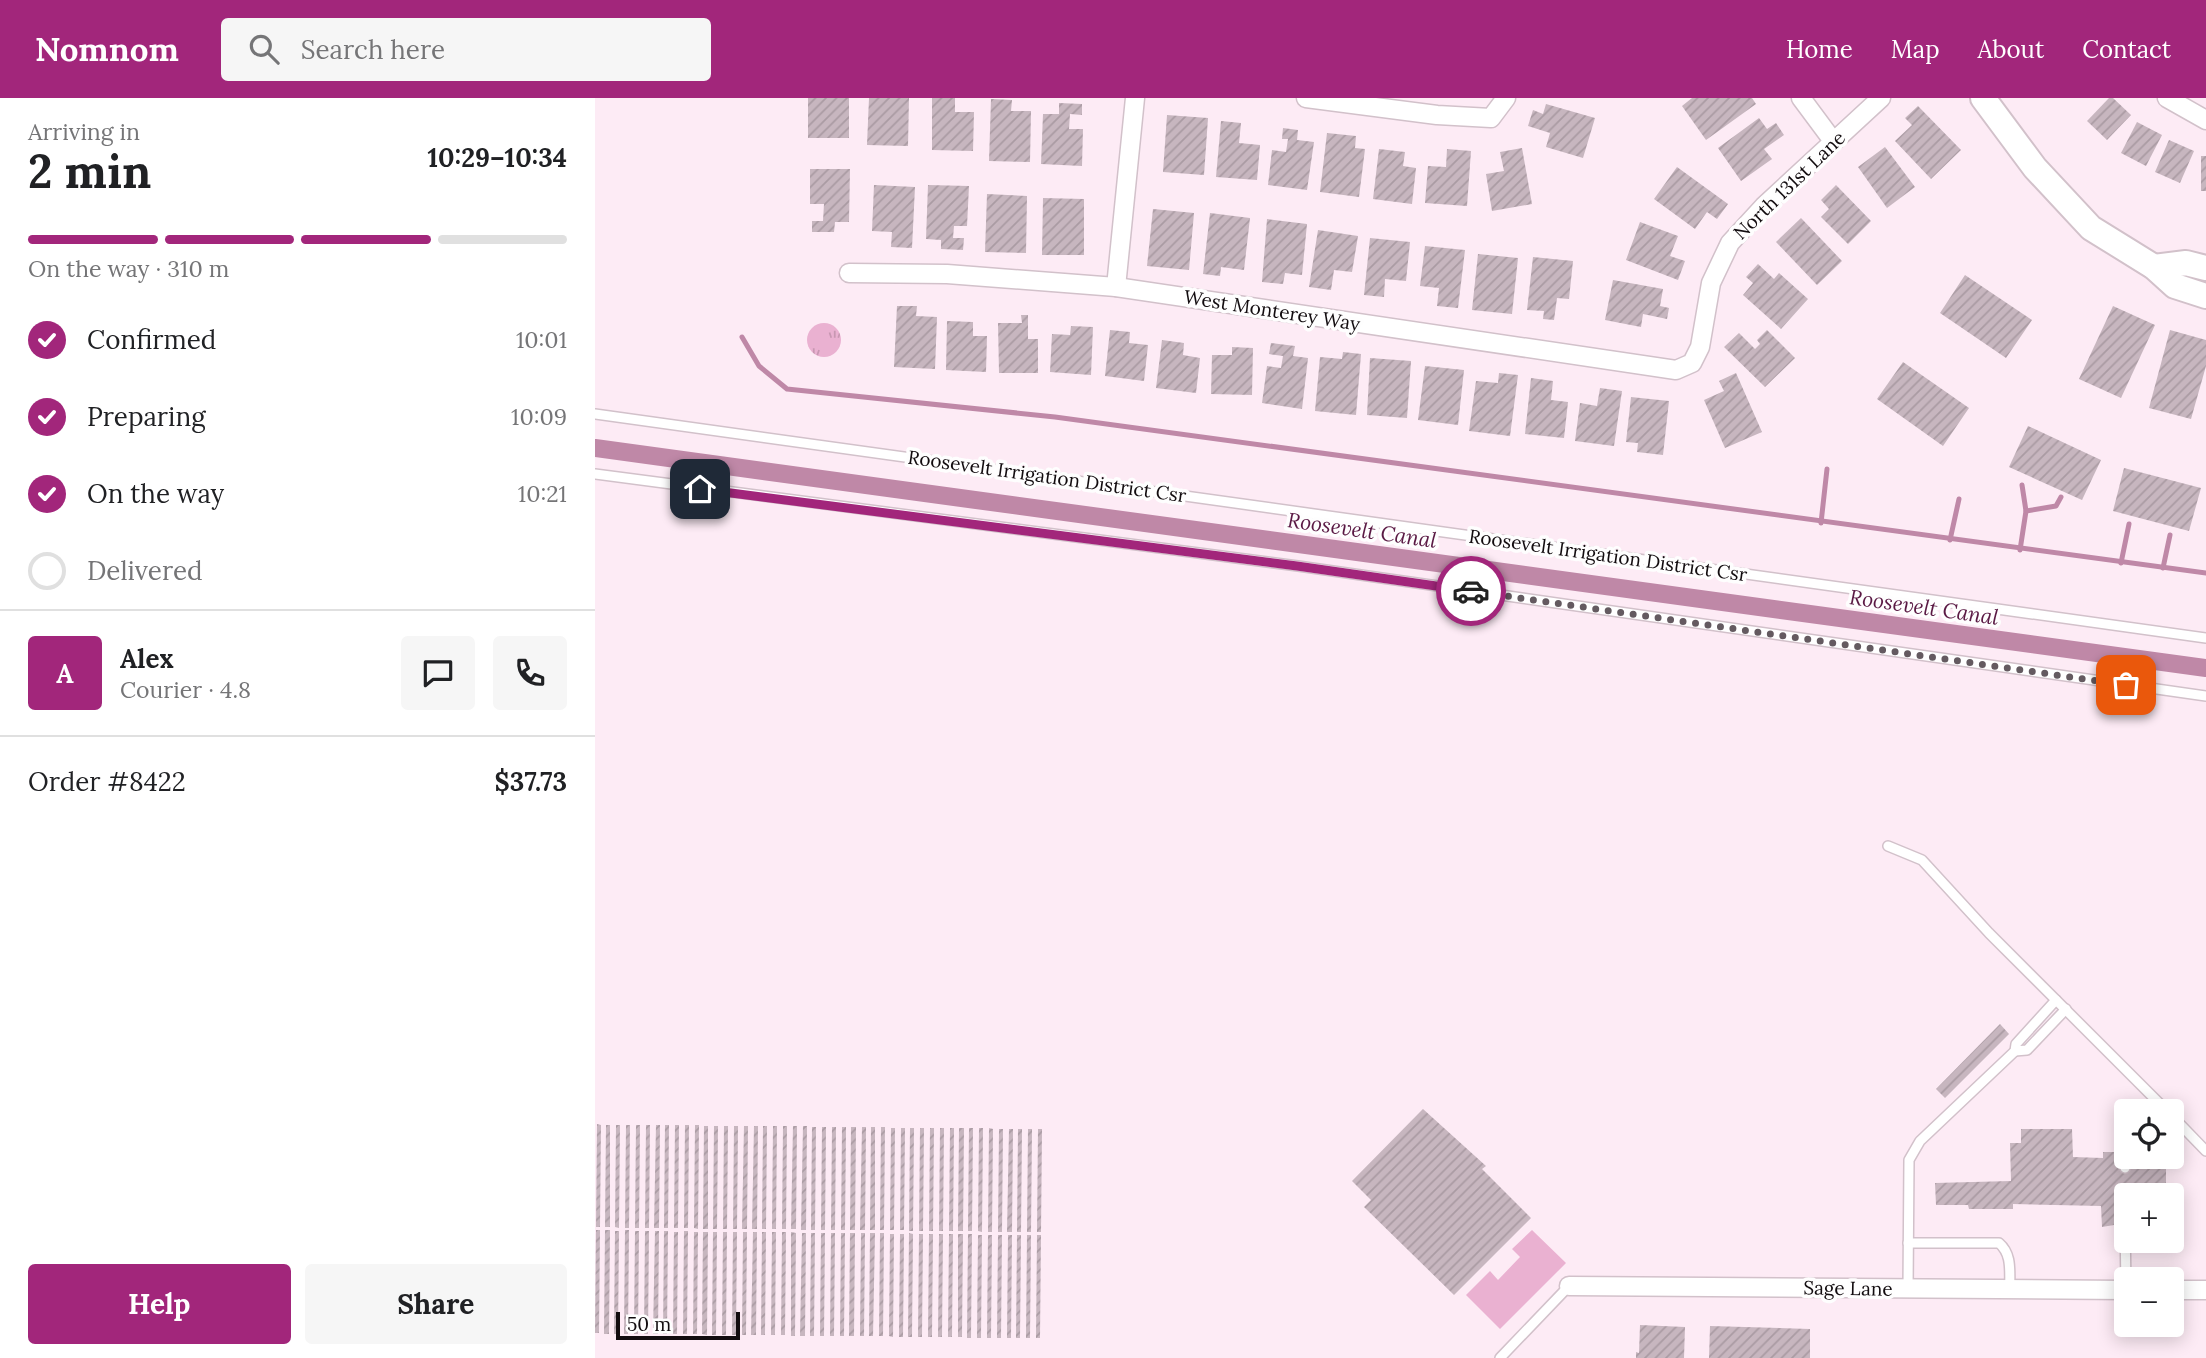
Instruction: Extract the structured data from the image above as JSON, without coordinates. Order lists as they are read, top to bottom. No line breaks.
{"streets":{"street":["North 131st Lane","West Monterey Way","Sage Lane"],"lane":["Roosevelt Irrigation District Csr"]},"crossings":[["North 131st Lane","West Monterey Way"]],"water":["Roosevelt Canal"],"scale_bar":"50 m","page":{"header":"Nomnom","search":"Search here","nav":["Home","Map","About","Contact"],"heading":["2 min","Arriving in","10:29–10:34"],"panel":["Alex","Courier · 4.8","Order #8422","$37.73"],"bar":"On the way · 310 m","list":[["Confirmed","10:01"],["Preparing","10:09"],["On the way","10:21"],"Delivered"],"round":"A","map_buttons":["+","−"],"buttons":["Help","Share"],"scale":"50 m"}}
